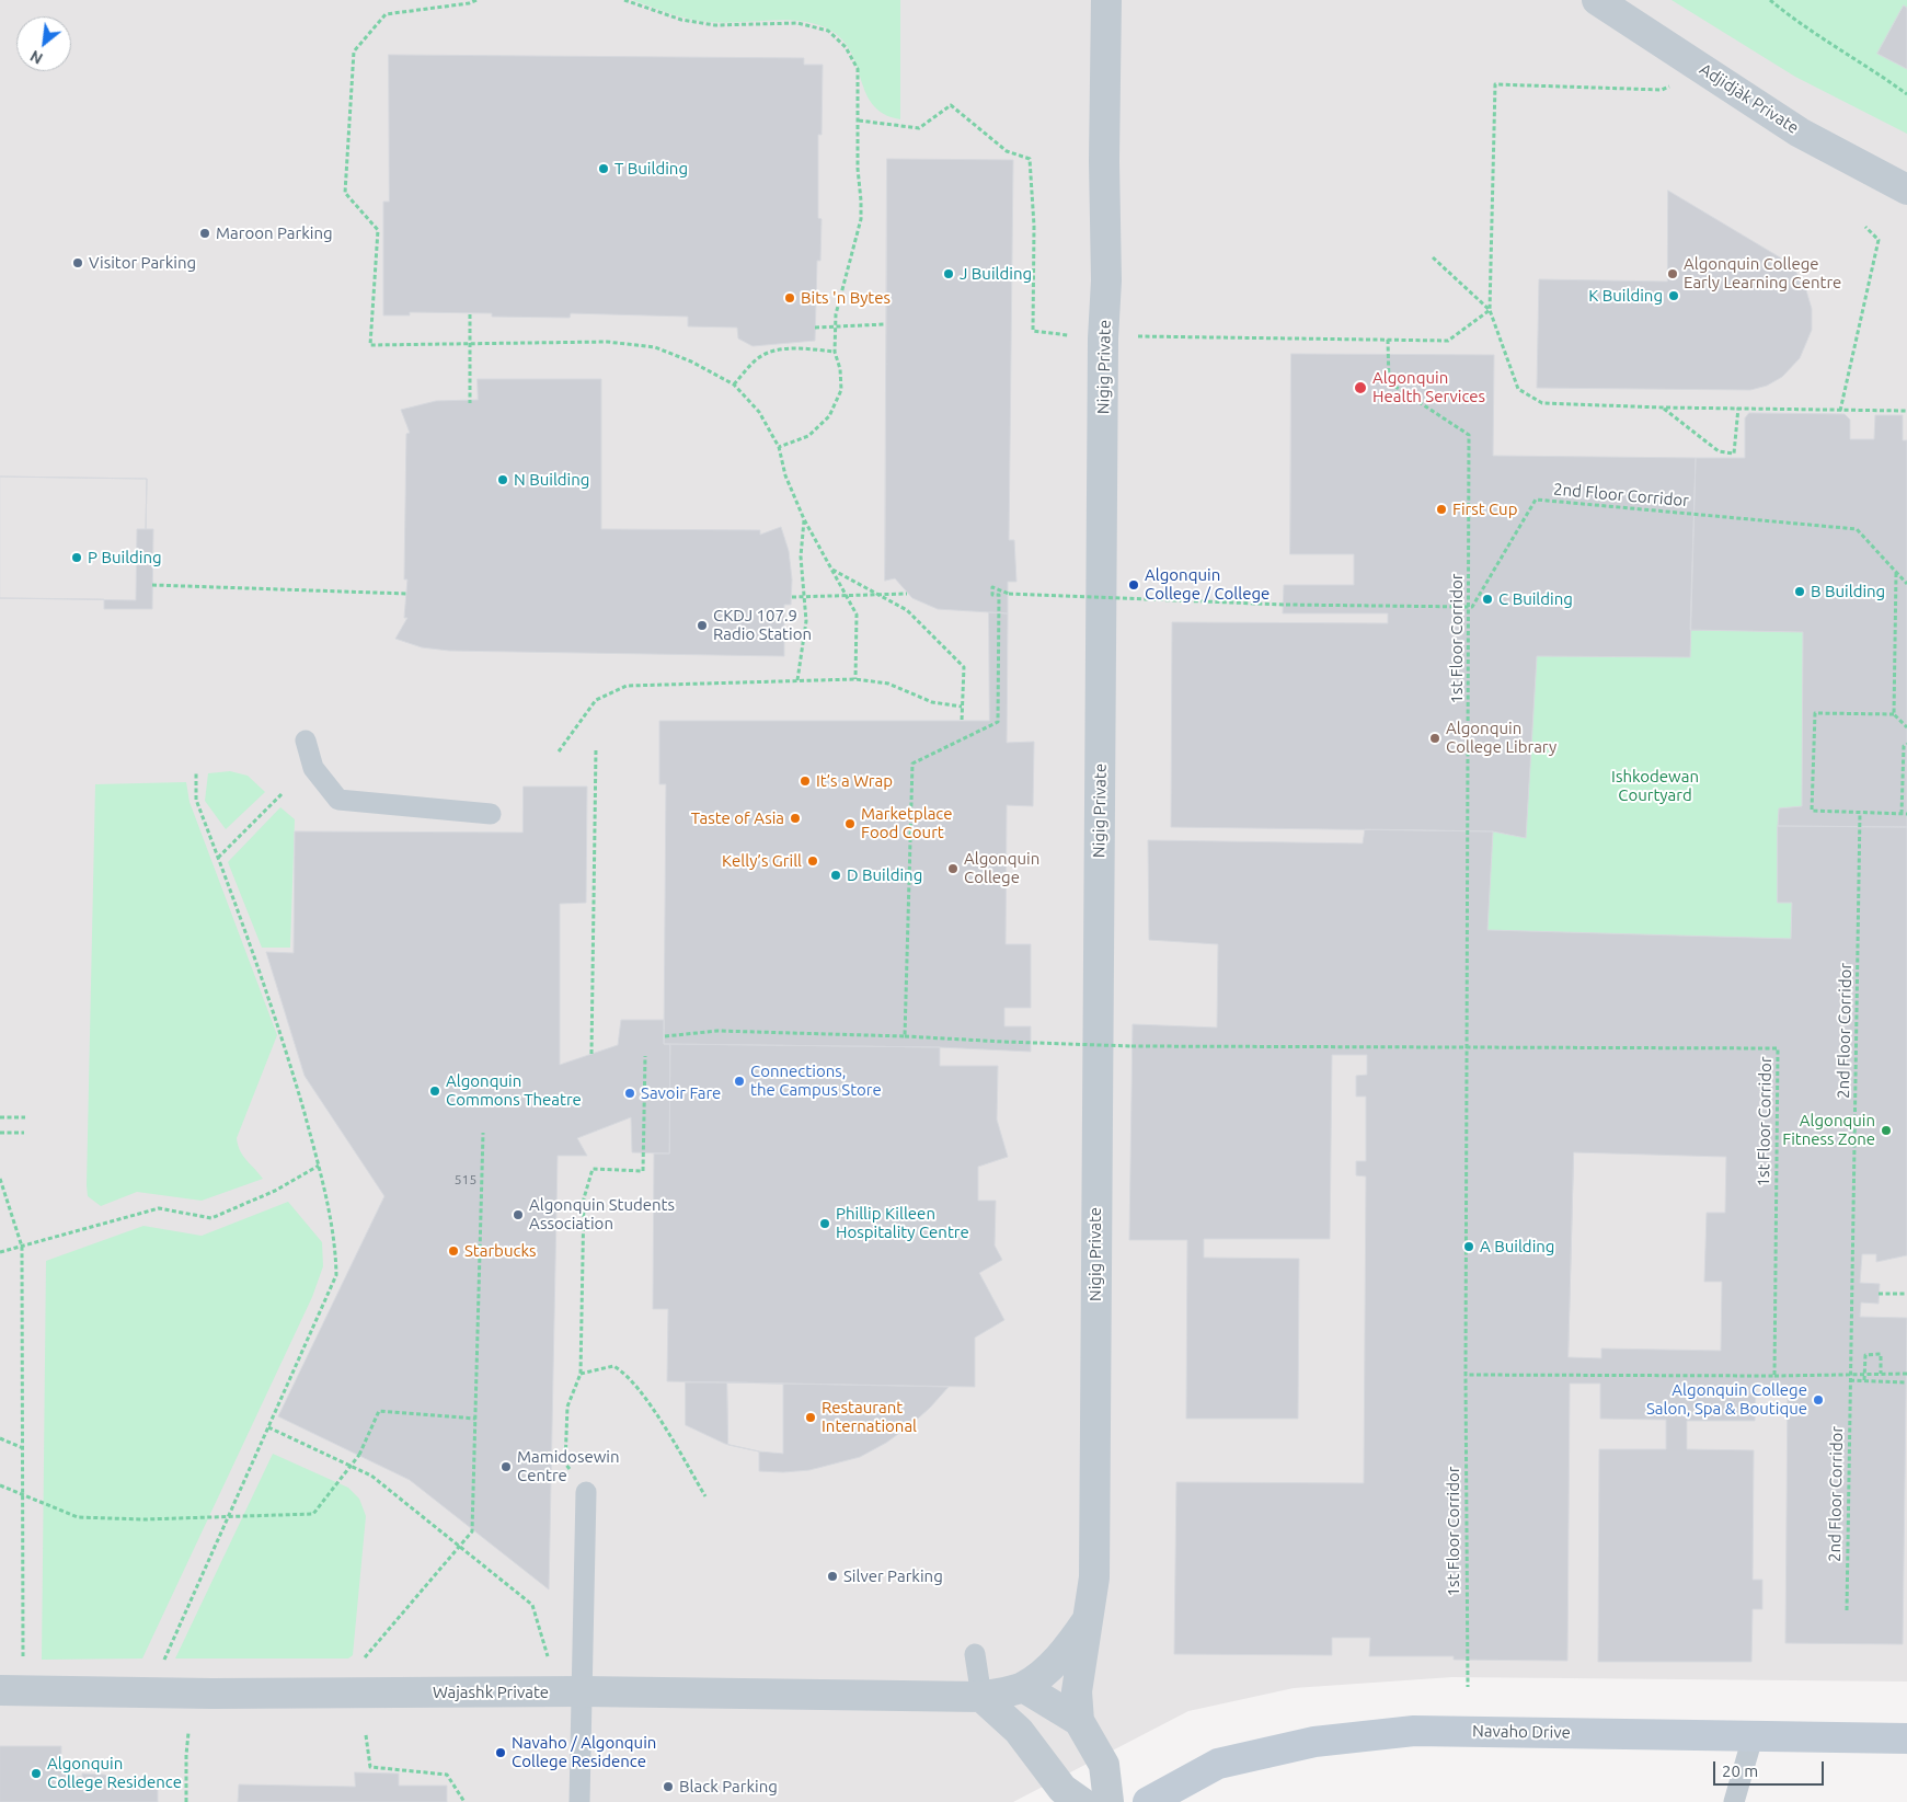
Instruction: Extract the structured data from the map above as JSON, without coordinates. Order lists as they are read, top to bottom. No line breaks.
{"streets":{"street":["Adjidjàk Private","Nigig Private","Wajashk Private","Navaho Drive"],"path":["2nd Floor Corridor","1st Floor Corridor"]},"crossings":[["Nigig Private","Wajashk Private"]],"parks":["Ishkodewan Courtyard"],"places":["T Building","Maroon Parking","Visitor Parking","J Building","Algonquin College Early Learning Centre","K Building","Bits 'n Bytes","Algonquin Health Services","N Building","First Cup","P Building","Algonquin College / College","B Building","C Building","CKDJ 107.9 Radio Station","Algonquin College Library","It’s a Wrap","Taste of Asia","Marketplace Food Court","Kelly’s Grill","Algonquin College","D Building","Connections, the Campus Store","Algonquin Commons Theatre","Savoir Fare","Algonquin Fitness Zone","Algonquin Students Association","Phillip Killeen Hospitality Centre","A Building","Starbucks","Algonquin College Salon, Spa & Boutique","Restaurant International","Mamidosewin Centre","Silver Parking","Navaho / Algonquin College Residence","Algonquin College Residence","Black Parking"],"house_numbers":["515"],"scale_bar":"20 m","north":"bottom left"}
